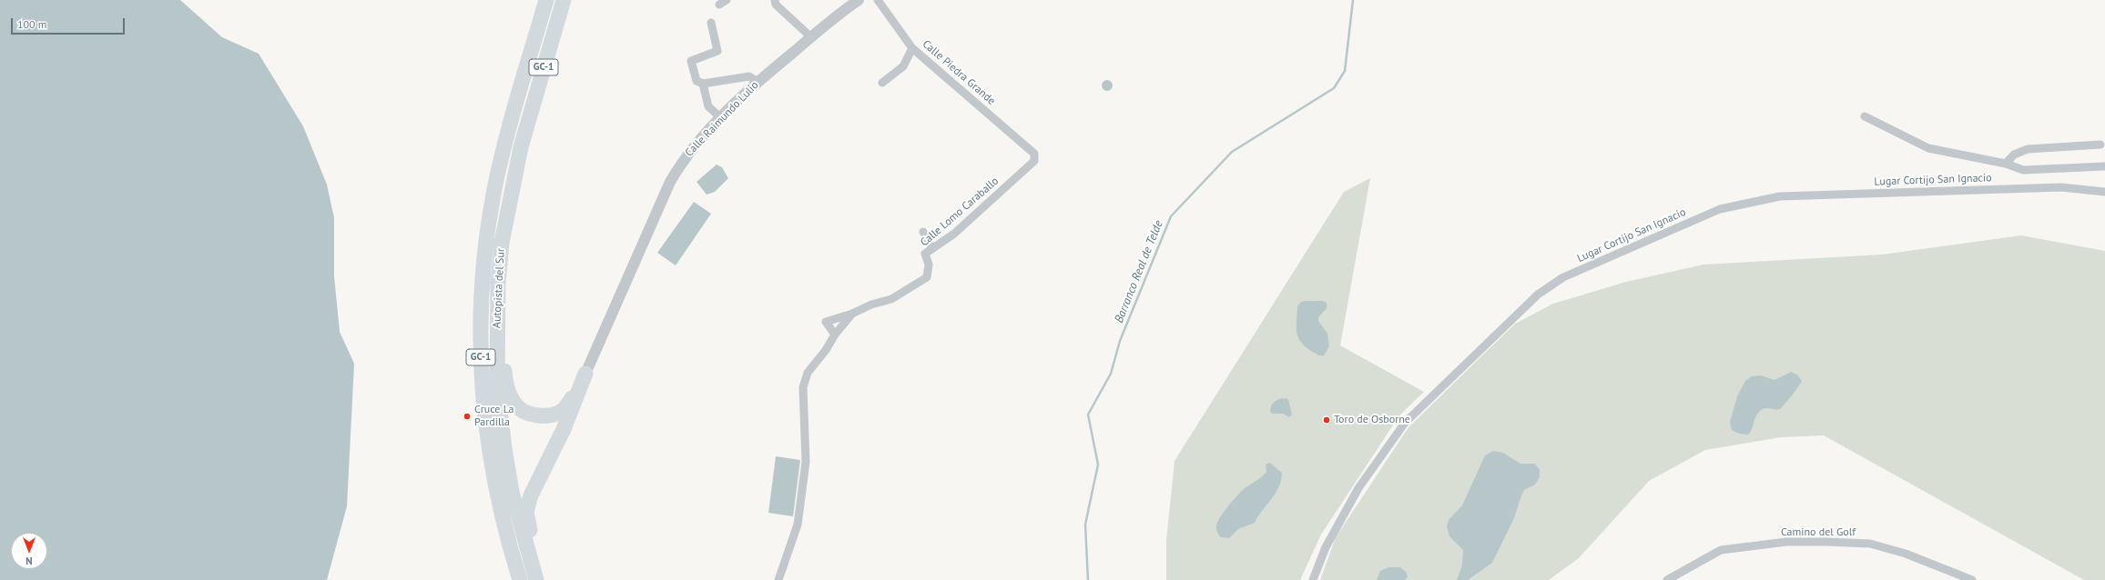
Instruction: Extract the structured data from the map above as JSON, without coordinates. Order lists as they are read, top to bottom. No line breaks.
{"streets":{"highway":["GC-1","Autopista del Sur"],"street":["Calle Piedra Grande","Calle Raimundo Lulio","Lugar Cortijo San Ignacio","Calle Lomo Caraballo","Camino del Golf"]},"crossings":[["Calle Piedra Grande","Calle Lomo Caraballo"]],"water":["Barranco Real de Telde"],"places":["Cruce La Pardilla","Toro de Osborne"],"scale_bar":"100 m","north":"bottom"}
